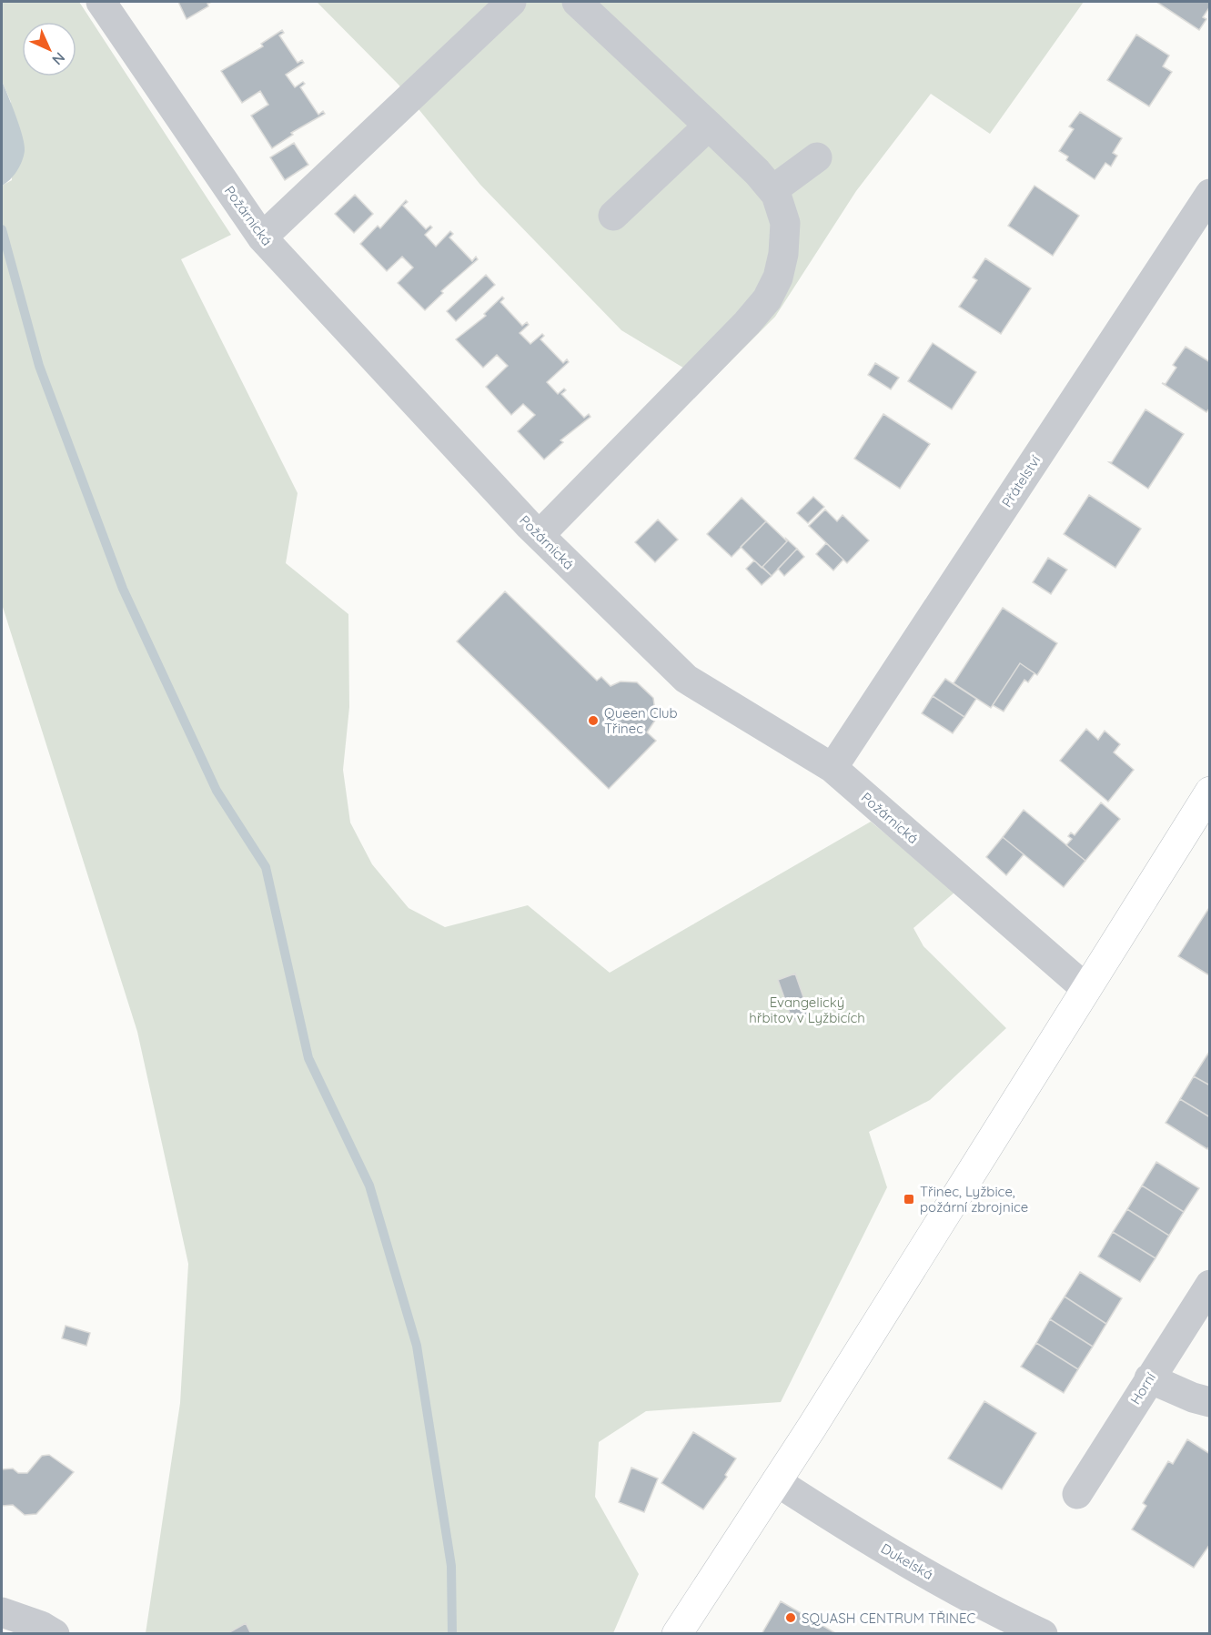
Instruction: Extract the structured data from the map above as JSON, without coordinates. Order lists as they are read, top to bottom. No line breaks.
{"streets":{"street":["Požárnická","Přátelství","Horní","Dukelská"]},"crossings":[["Požárnická","Přátelství"]],"parks":["Evangelický hřbitov v Lyžbicích"],"places":{"other":["Queen Club Třinec","SQUASH CENTRUM TŘINEC"],"transit":["Třinec, Lyžbice, požární zbrojnice"]},"north":"bottom right"}
